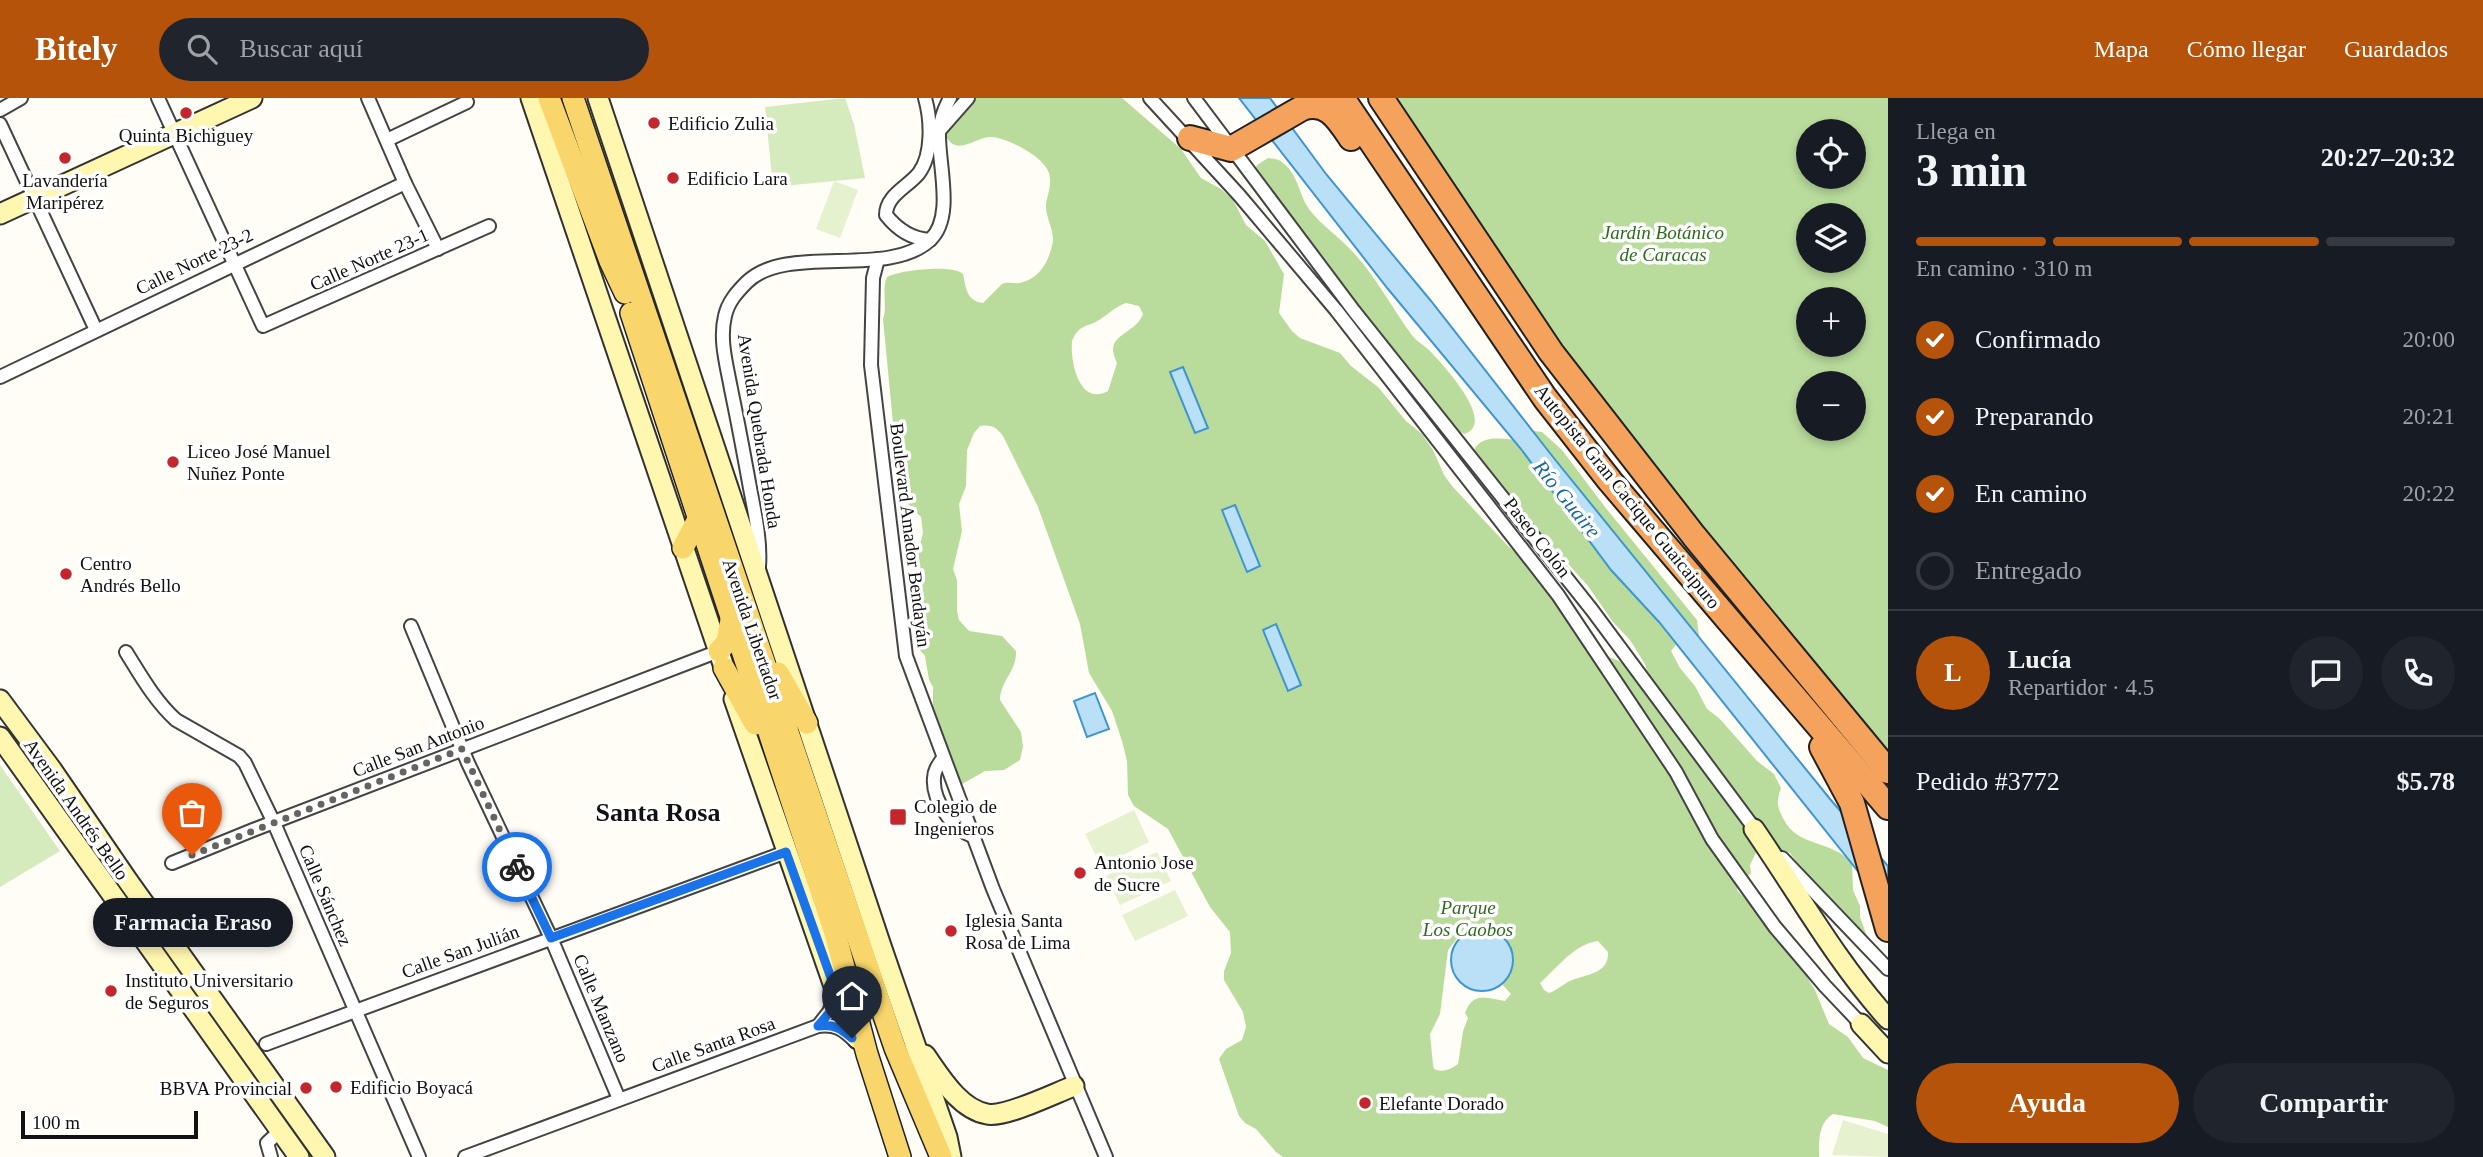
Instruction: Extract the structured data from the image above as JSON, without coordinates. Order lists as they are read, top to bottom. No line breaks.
{"streets":{"highway":["Autopista Gran Cacique Guaicaipuro"],"main road":["Avenida Libertador","Avenida Andrés Bello"],"street":["Calle Norte 23-1","Calle Norte 23-2","Avenida Quebrada Honda","Boulevard Amador Bendayán","Paseo Colón","Calle San Antonio","Calle Sánchez","Calle San Julián","Calle Manzano","Calle Santa Rosa"]},"crossings":[["Calle Norte 23-1","Calle Norte 23-2"],["Avenida Quebrada Honda","Boulevard Amador Bendayán"],["Avenida Quebrada Honda","Avenida Libertador"],["Avenida Libertador","Calle San Antonio"],["Avenida Libertador","Calle San Julián"],["Calle San Antonio","Calle Sánchez"],["Calle San Antonio","Calle Manzano"],["Calle Sánchez","Calle San Julián"],["Calle San Julián","Calle Manzano"],["Calle Manzano","Calle Santa Rosa"]],"districts":["Santa Rosa"],"water":["Río Guaire"],"parks":["Jardín Botánico de Caracas","Parque Los Caobos"],"places":{"other":["Quinta Bichiguey","Edificio Zulia","Lavandería Maripérez","Edificio Lara","Liceo José Manuel Nuñez Ponte","Centro Andrés Bello","Farmacia Eraso","Antonio Jose de Sucre","Iglesia Santa Rosa de Lima","Instituto Universitario de Seguros","Edificio Boyacá","BBVA Provincial","Elefante Dorado"],"transit":["Colegio de Ingenieros"]},"scale_bar":"100 m","page":{"header":"Bitely","search":"Buscar aquí","nav":["Mapa","Cómo llegar","Guardados"],"heading":["3 min","Llega en","20:27–20:32"],"panel":["Lucía","Repartidor · 4.5","Pedido #3772","$5.78"],"map_buttons":["+","−"],"bar":"En camino · 310 m","list":[["Confirmado","20:00"],["Preparando","20:21"],["En camino","20:22"],"Entregado"],"round":"L","bubble":"Farmacia Eraso","buttons":["Ayuda","Compartir"],"scale":"100 m"}}
